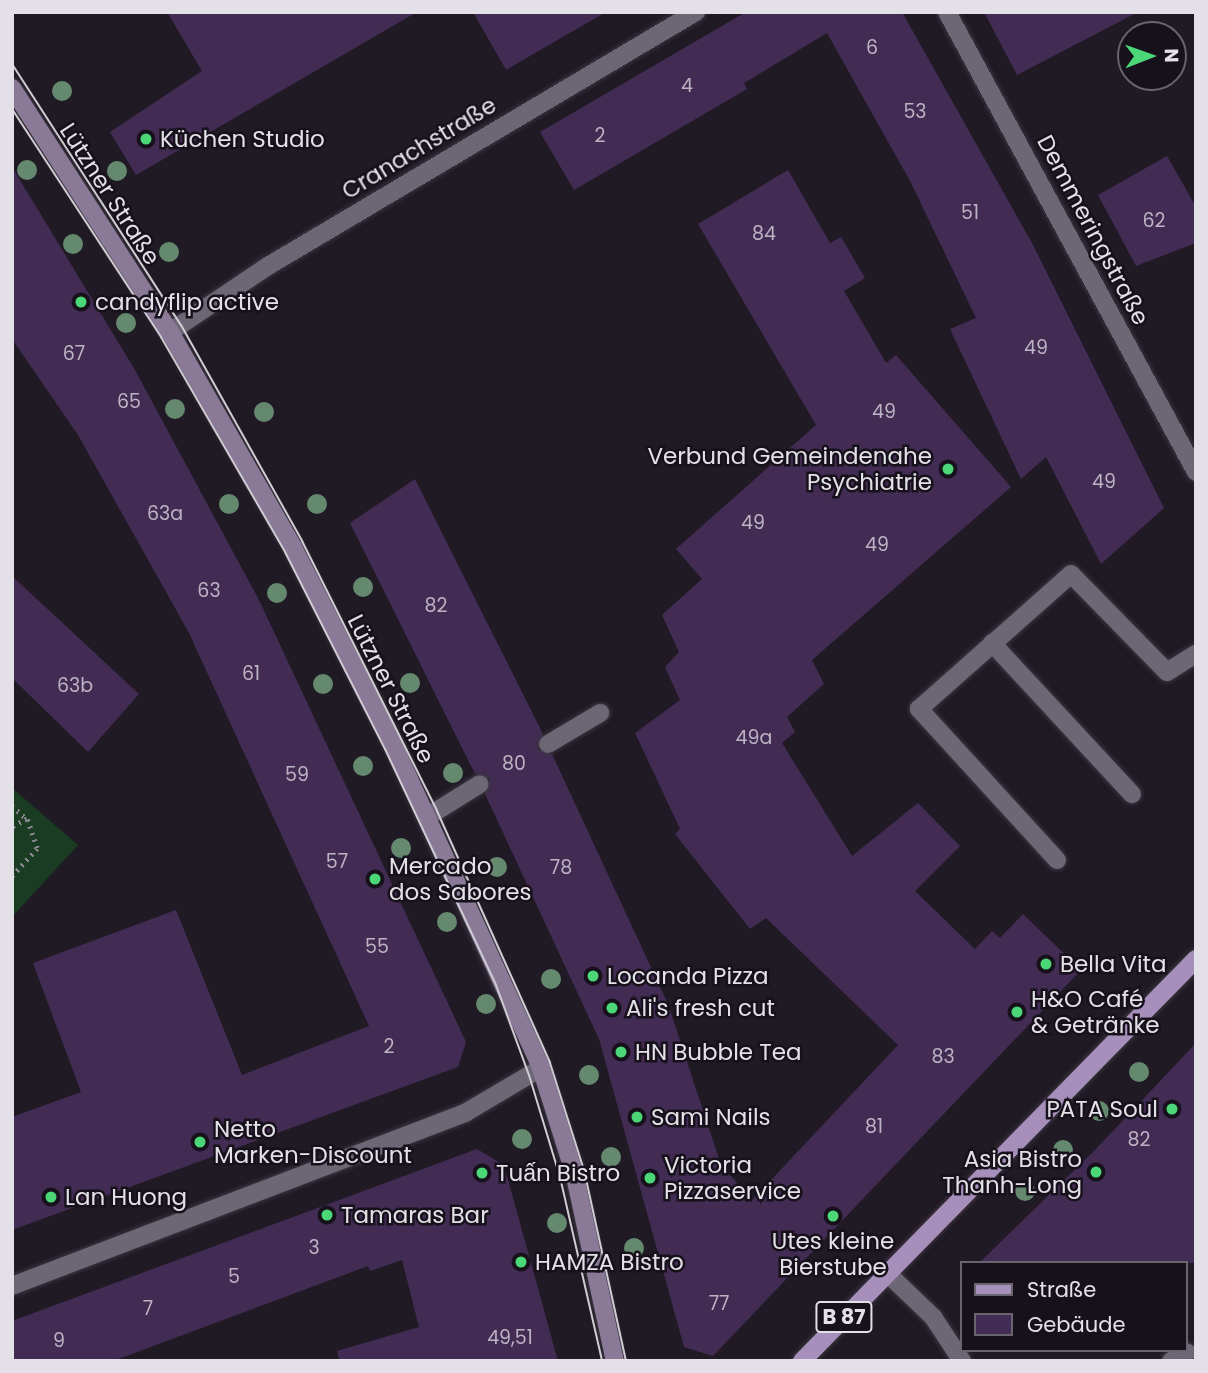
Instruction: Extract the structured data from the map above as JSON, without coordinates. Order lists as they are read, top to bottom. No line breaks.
{"streets":{"main road":["Lützner Straße","B 87"],"street":["Cranachstraße","Demmeringstraße"]},"crossings":[["Cranachstraße","Lützner Straße"]],"places":["Küchen Studio","candyflip active","Verbund Gemeindenahe Psychiatrie","Mercado dos Sabores","Bella Vita","Locanda Pizza","Ali's fresh cut","H&O Café & Getränke","HN Bubble Tea","PATA Soul","Sami Nails","Netto Marken-Discount","Asia Bistro Thanh-Long","Tuấn Bistro","Victoria Pizzaservice","Lan Huong","Tamaras Bar","Utes kleine Bierstube","HAMZA Bistro"],"house_numbers":["6","4","53","2","51","62","84","49","67","65","49","49","63a","49","49","63","82","61","63b","49a","80","59","57","78","55","2","83","81","82","3","5","77","7","49,51","9"],"legend":["Straße","Gebäude"],"north":"right"}
